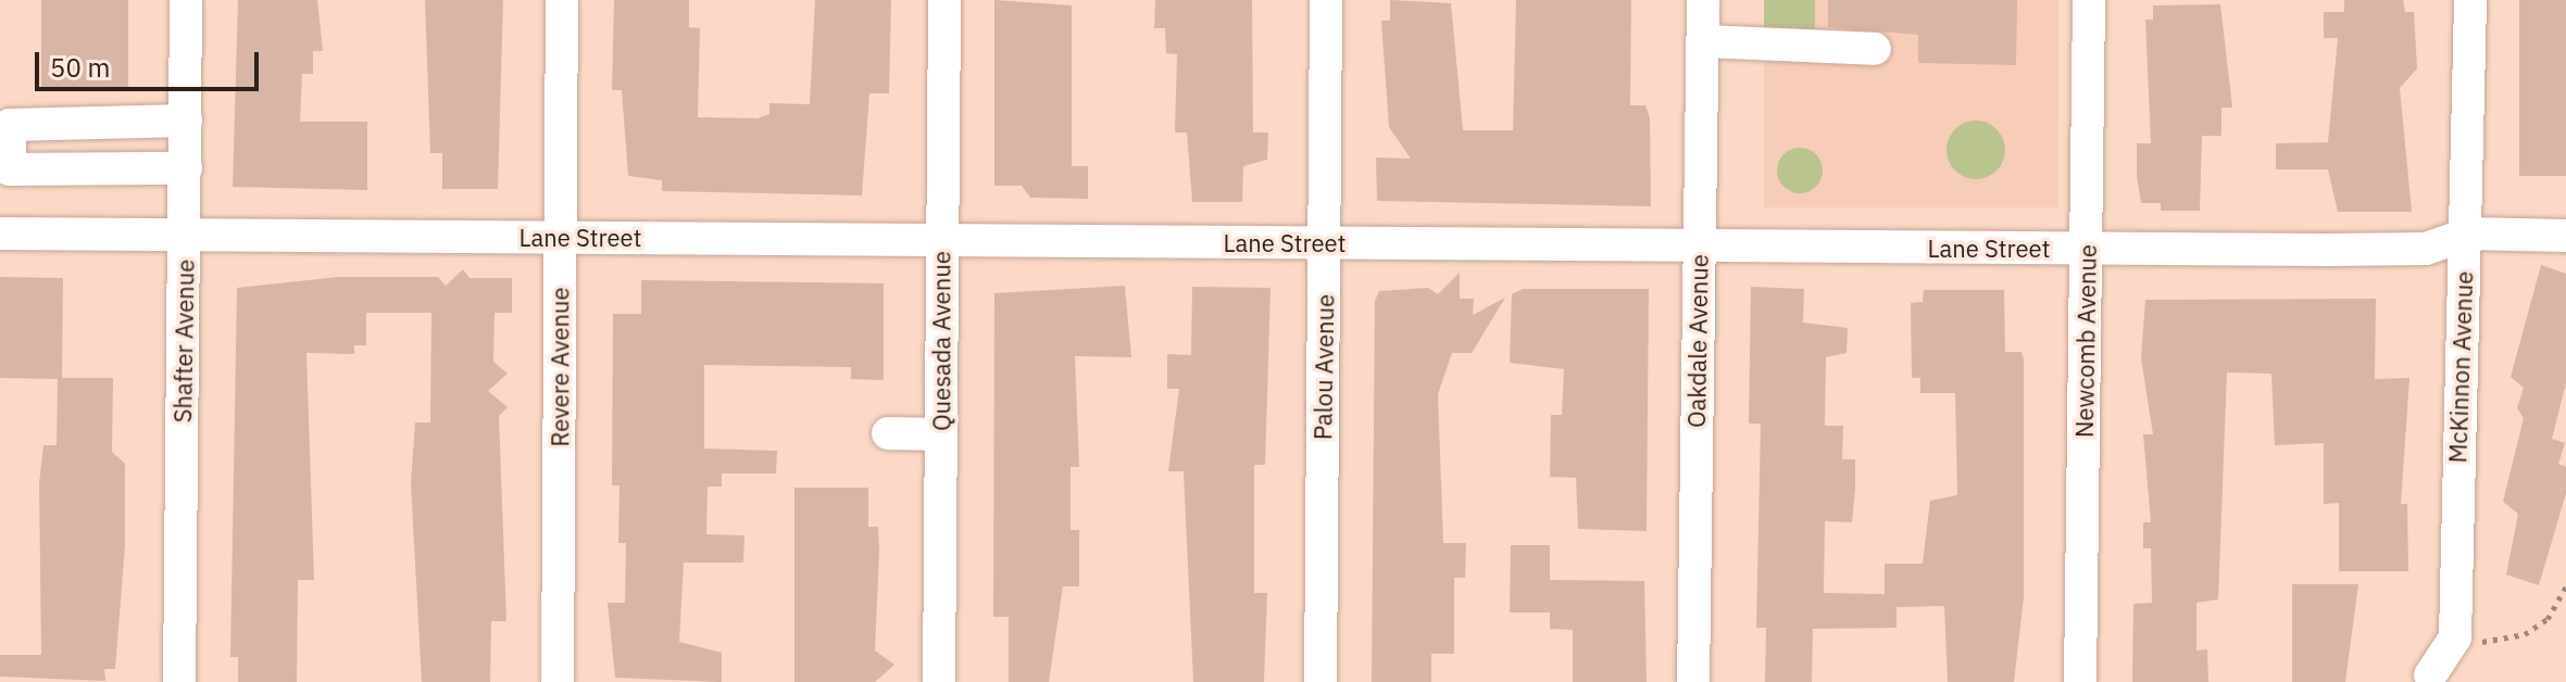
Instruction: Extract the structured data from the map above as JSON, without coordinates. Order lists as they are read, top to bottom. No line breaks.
{"streets":{"street":["Lane Street","Shafter Avenue","Quesada Avenue","Oakdale Avenue","Newcomb Avenue","Revere Avenue","Palou Avenue","McKinnon Avenue"]},"crossings":[["Lane Street","Shafter Avenue"],["Lane Street","Quesada Avenue"],["Lane Street","Oakdale Avenue"],["Lane Street","Newcomb Avenue"],["Lane Street","Revere Avenue"],["Lane Street","Palou Avenue"],["Lane Street","McKinnon Avenue"]],"scale_bar":"50 m"}
